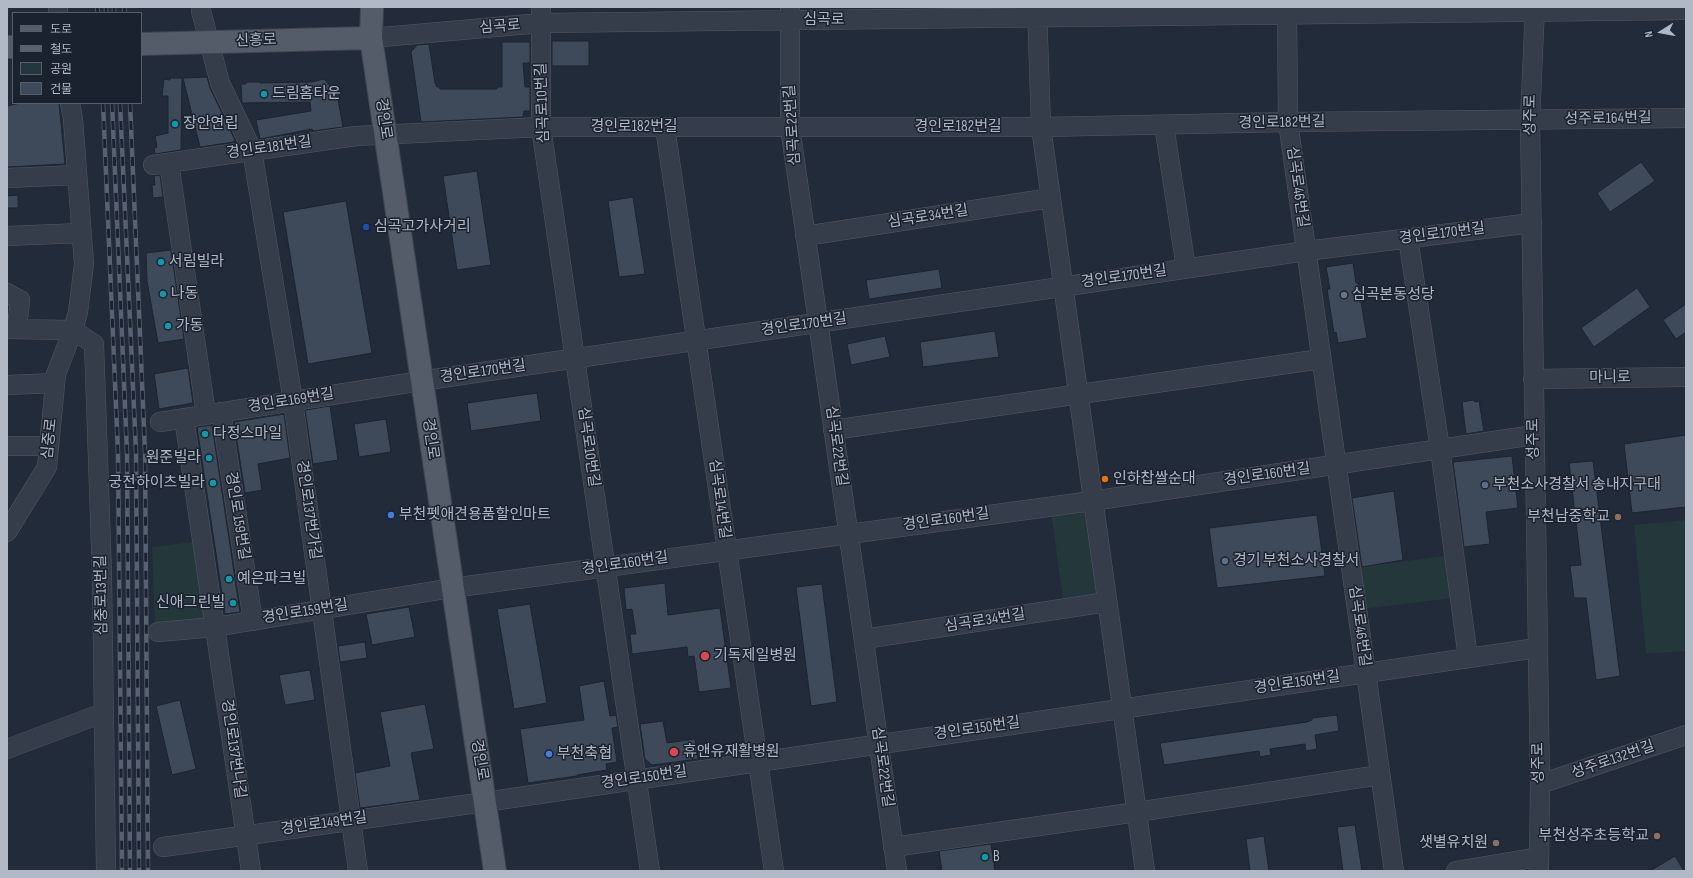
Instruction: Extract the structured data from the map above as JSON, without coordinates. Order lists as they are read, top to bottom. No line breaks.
{"streets":{"main road":["신흥로","경인로"],"street":["심곡로","심곡로10번길","성주로","성주로164번길","경인로182번길","심곡로22번길","경인로181번길","심곡로46번길","심곡로34번길","경인로170번길","마니로","경인로169번길","심중로","경인로160번길","심곡로14번길","경인로137번가길","경인로 159번길","심중로13번길","경인로159번길","경인로150번길","경인로137번나길","성주로132번길","경인로149번길"]},"crossings":[["심곡로","신흥로"],["심곡로","심곡로10번길"],["심곡로","성주로"],["심곡로","경인로"],["심곡로","심곡로22번길"],["심곡로","심곡로46번길"],["신흥로","경인로"],["심곡로10번길","경인로182번길"],["심곡로10번길","경인로170번길"],["심곡로10번길","경인로160번길"],["심곡로10번길","경인로150번길"],["성주로","성주로164번길"],["성주로","경인로182번길"],["성주로","경인로170번길"],["성주로","마니로"],["성주로","경인로160번길"],["성주로","경인로150번길"],["성주로","성주로132번길"],["경인로","경인로182번길"],["경인로","경인로181번길"],["경인로","경인로170번길"],["경인로","경인로169번길"],["경인로","경인로160번길"],["경인로","경인로159번길"],["경인로","경인로150번길"],["경인로","경인로149번길"],["성주로164번길","경인로182번길"],["경인로182번길","심곡로22번길"],["경인로182번길","경인로181번길"],["경인로182번길","심곡로46번길"],["경인로182번길","경인로170번길"],["경인로182번길","심곡로14번길"],["심곡로22번길","심곡로34번길"],["심곡로22번길","경인로170번길"],["심곡로22번길","경인로160번길"],["심곡로22번길","경인로150번길"],["경인로181번길","경인로137번가길"],["경인로181번길","경인로 159번길"],["심곡로46번길","경인로170번길"],["심곡로46번길","경인로160번길"],["심곡로46번길","경인로150번길"],["경인로170번길","경인로169번길"],["경인로170번길","심곡로14번길"],["경인로169번길","경인로137번가길"],["경인로169번길","경인로 159번길"],["경인로169번길","경인로137번나길"],["심중로","심중로13번길"],["경인로160번길","심곡로14번길"],["경인로160번길","경인로159번길"],["심곡로14번길","경인로150번길"],["경인로137번가길","경인로159번길"],["경인로137번가길","경인로149번길"],["경인로 159번길","경인로159번길"],["경인로159번길","경인로137번나길"],["경인로150번길","경인로149번길"],["경인로137번나길","경인로149번길"]],"places":["드림홈타운","장안연립","심곡고가사거리","서림빌라","나동","심곡본동성당","가동","다정스마일","원준빌라","인하찹쌀순대","궁전하이츠빌라","부천소사경찰서 송내지구대","부천펫애견용품할인마트","부천남중학교","경기 부천소사경찰서","예은파크빌","신애그린빌","기독제일병원","휴앤유재활병원","부천축협","부천성주초등학교","샛별유치원","B"],"legend":["도로","철도","공원","건물"],"north":"left"}
